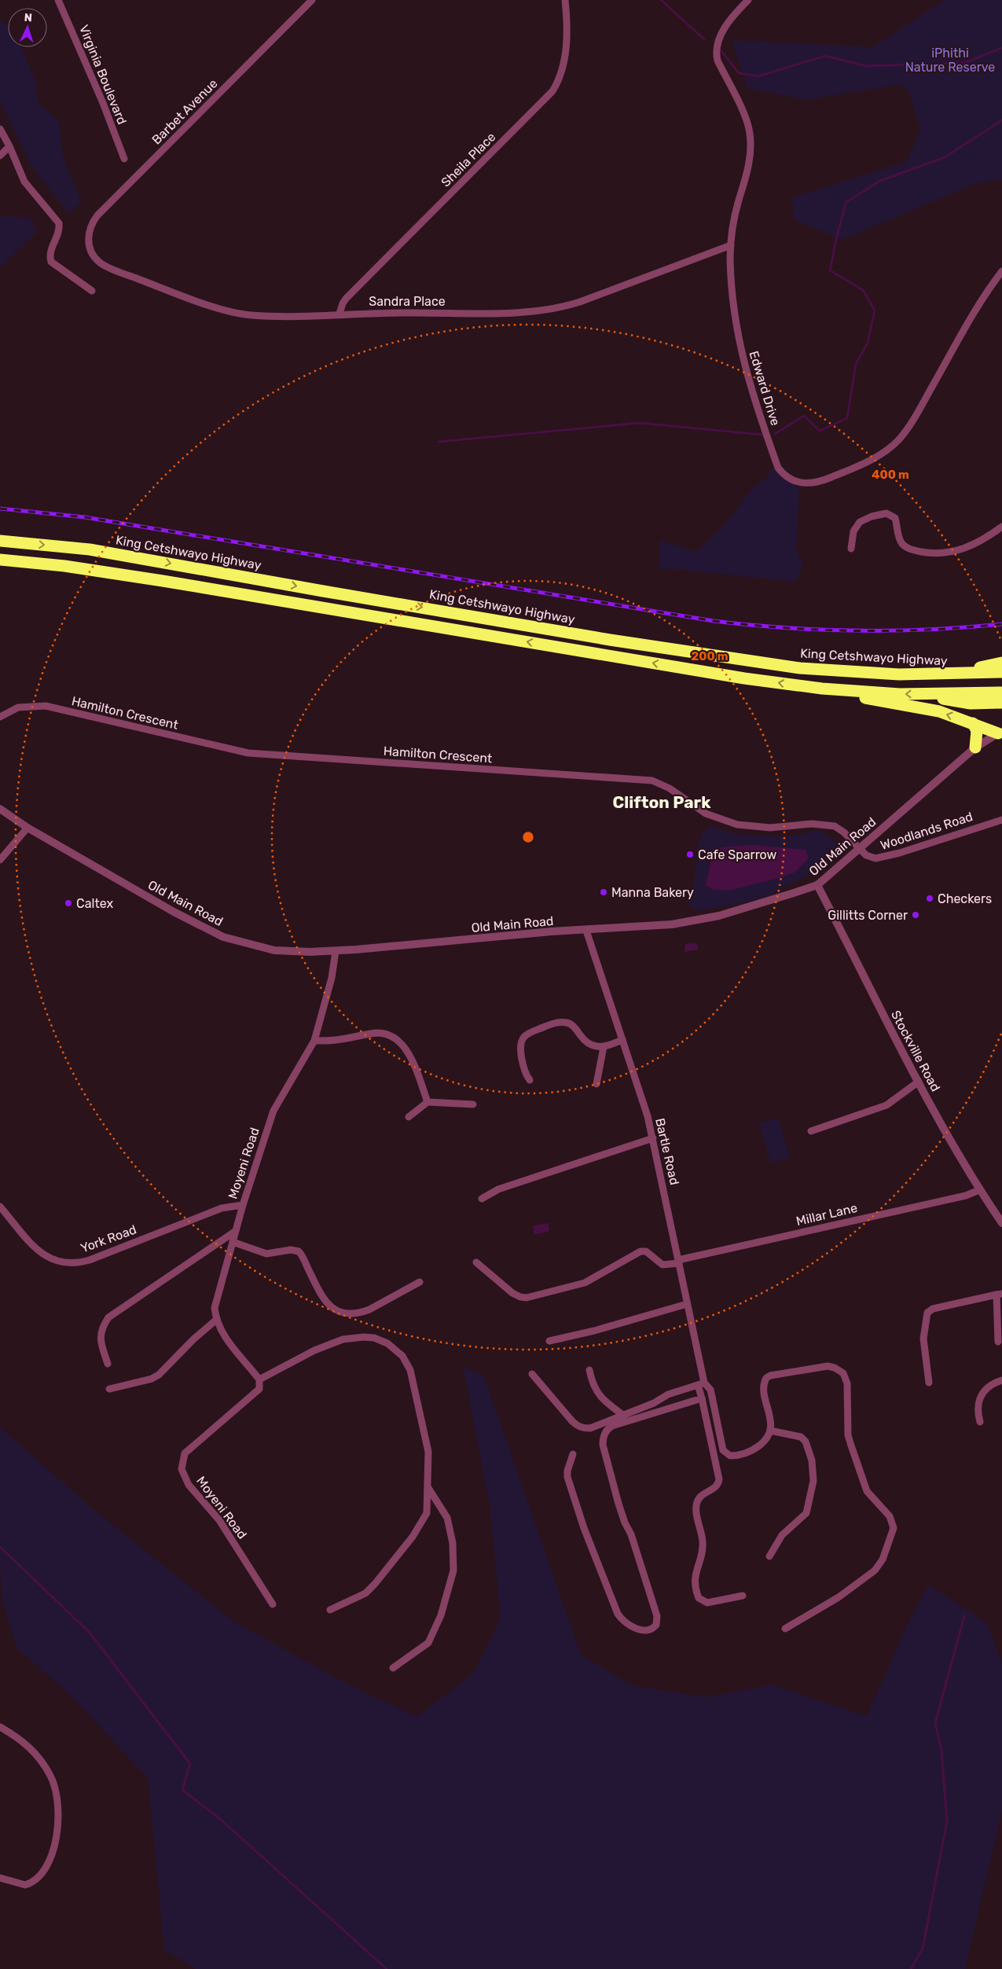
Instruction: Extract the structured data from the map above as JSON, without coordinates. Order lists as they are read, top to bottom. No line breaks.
{"streets":{"highway":["King Cetshwayo Highway"],"street":["Virginia Boulevard","Barbet Avenue","Sheila Place","Sandra Place","Edward Drive","Hamilton Crescent","Woodlands Road","Old Main Road","Stockville Road","Bartle Road","Moyeni Road","Millar Lane","York Road"]},"crossings":[["Barbet Avenue","Sandra Place"],["Sheila Place","Sandra Place"],["Sandra Place","Edward Drive"],["Hamilton Crescent","Woodlands Road"],["Hamilton Crescent","Old Main Road"],["Woodlands Road","Old Main Road"],["Old Main Road","Stockville Road"],["Old Main Road","Bartle Road"],["Old Main Road","Moyeni Road"],["Stockville Road","Millar Lane"],["Bartle Road","Millar Lane"],["Moyeni Road","York Road"]],"districts":["Clifton Park"],"parks":["iPhithi Nature Reserve"],"places":["Cafe Sparrow","Manna Bakery","Checkers","Caltex","Gillitts Corner"],"north":"top","rings":["400 m","200 m"]}
